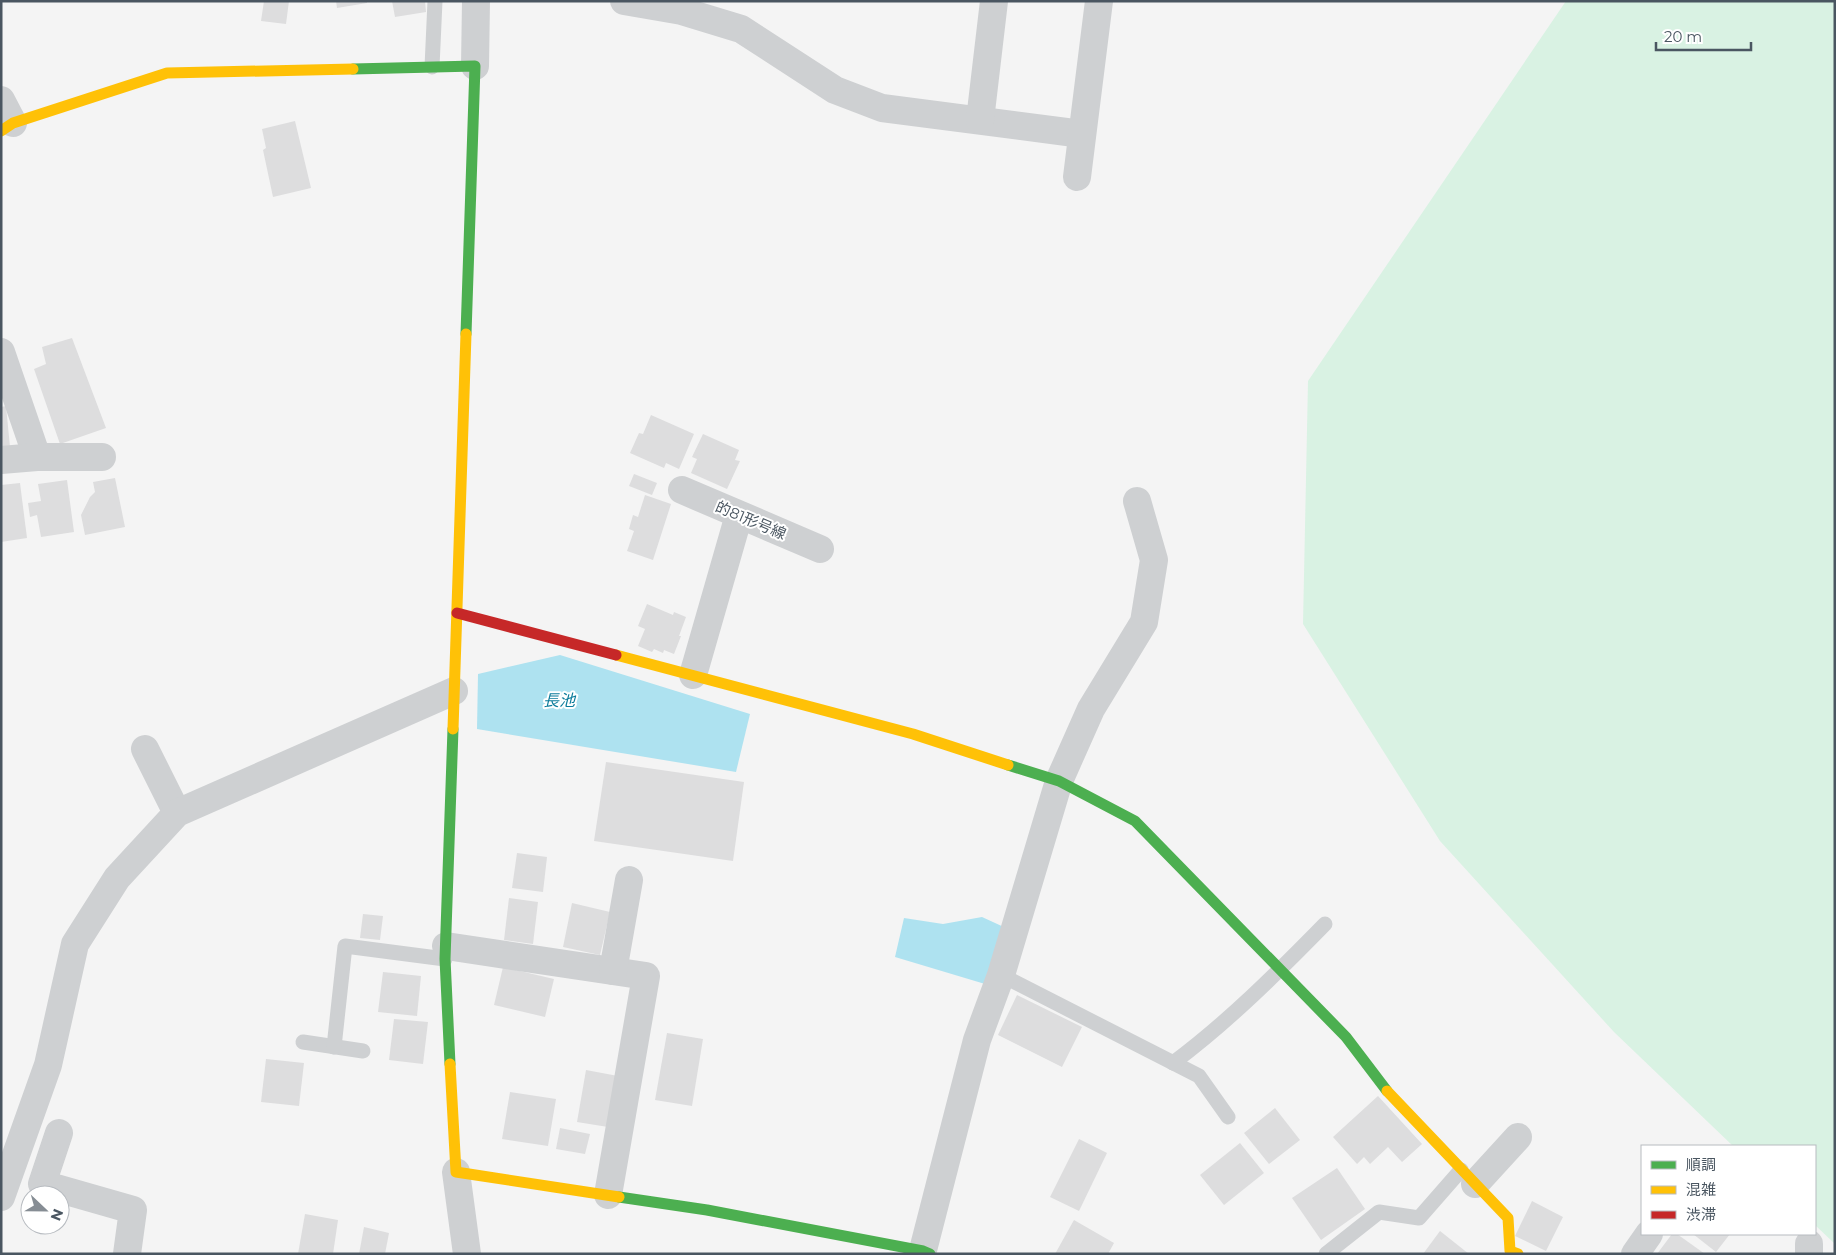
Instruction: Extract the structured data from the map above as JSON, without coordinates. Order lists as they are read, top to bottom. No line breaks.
{"streets":{"street":["的81形号線"]},"water":["長池"],"legend":["順調","混雑","渋滞"],"scale_bar":"20 m","north":"right"}
